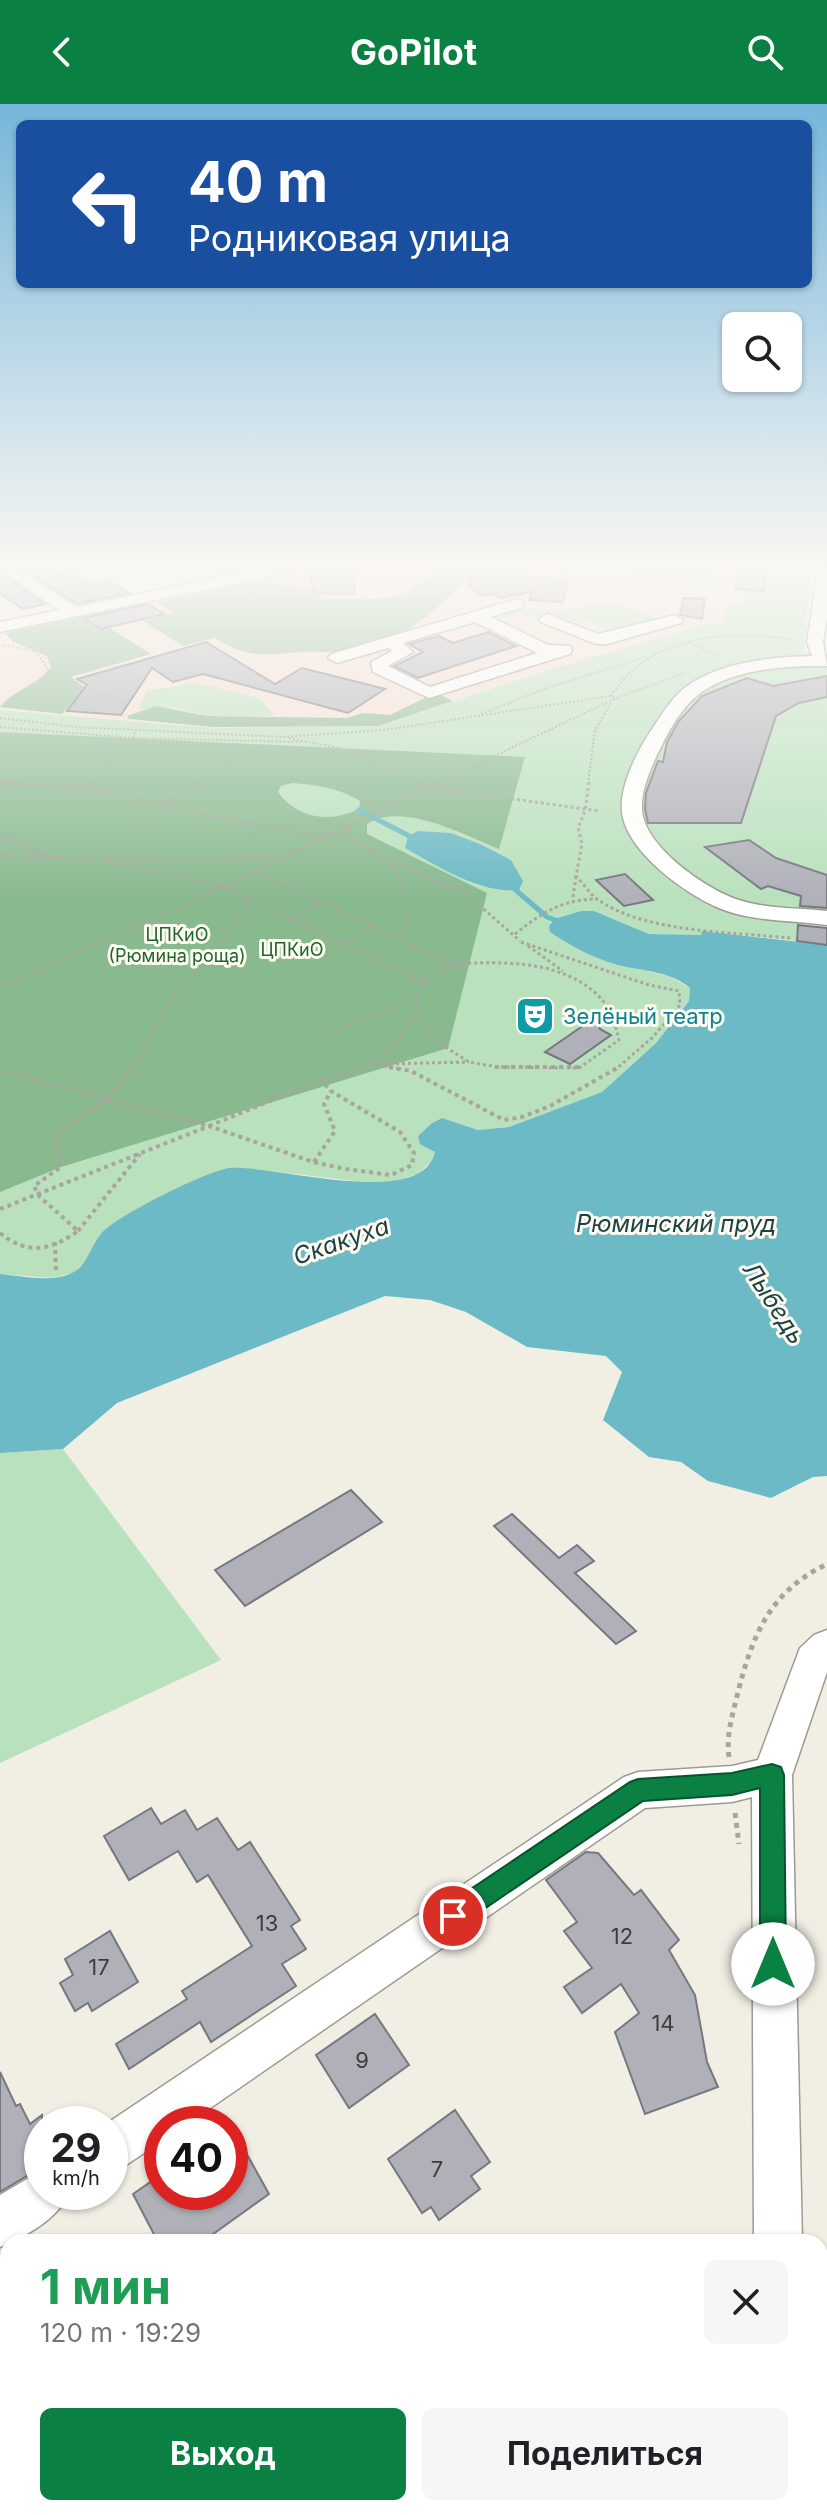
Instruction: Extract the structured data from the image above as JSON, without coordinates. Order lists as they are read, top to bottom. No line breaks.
{"water":["Рюминский пруд","Скакуха","Лыбедь"],"parks":["ЦПКиО (Рюмина роща)","ЦПКиО"],"places":{"theatre":["Зелёный театр"]},"house_numbers":["13","12","17","14","9","7"],"page":{"header":"GoPilot","turn":["40 m","Родниковая улица"],"speed":"29 km/h","limit":"40","heading":["1 мин","120 m · 19:29"],"buttons":["Выход","Поделиться"]}}
